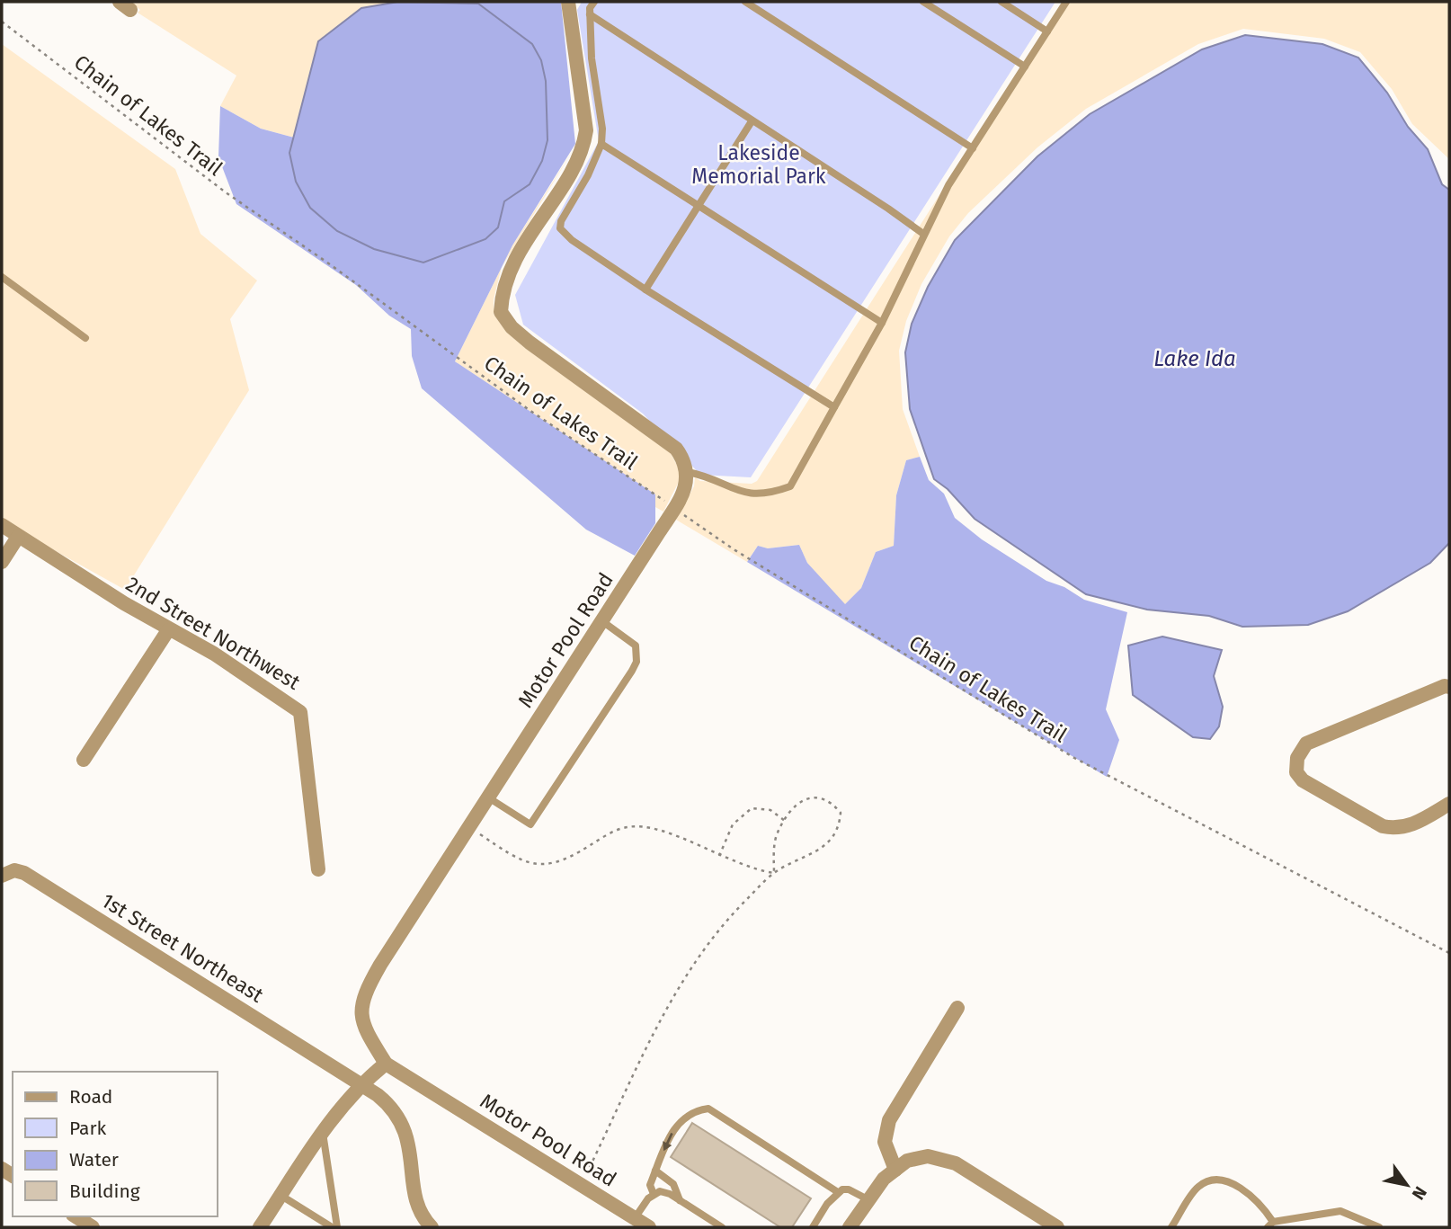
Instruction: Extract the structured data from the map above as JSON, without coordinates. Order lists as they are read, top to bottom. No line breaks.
{"streets":{"street":["2nd Street Northwest","Motor Pool Road","1st Street Northeast"],"path":["Chain of Lakes Trail"]},"crossings":[["Chain of Lakes Trail","Motor Pool Road"]],"water":["Lake Ida"],"parks":["Lakeside Memorial Park"],"legend":["Road","Park","Water","Building"],"north":"bottom right"}
